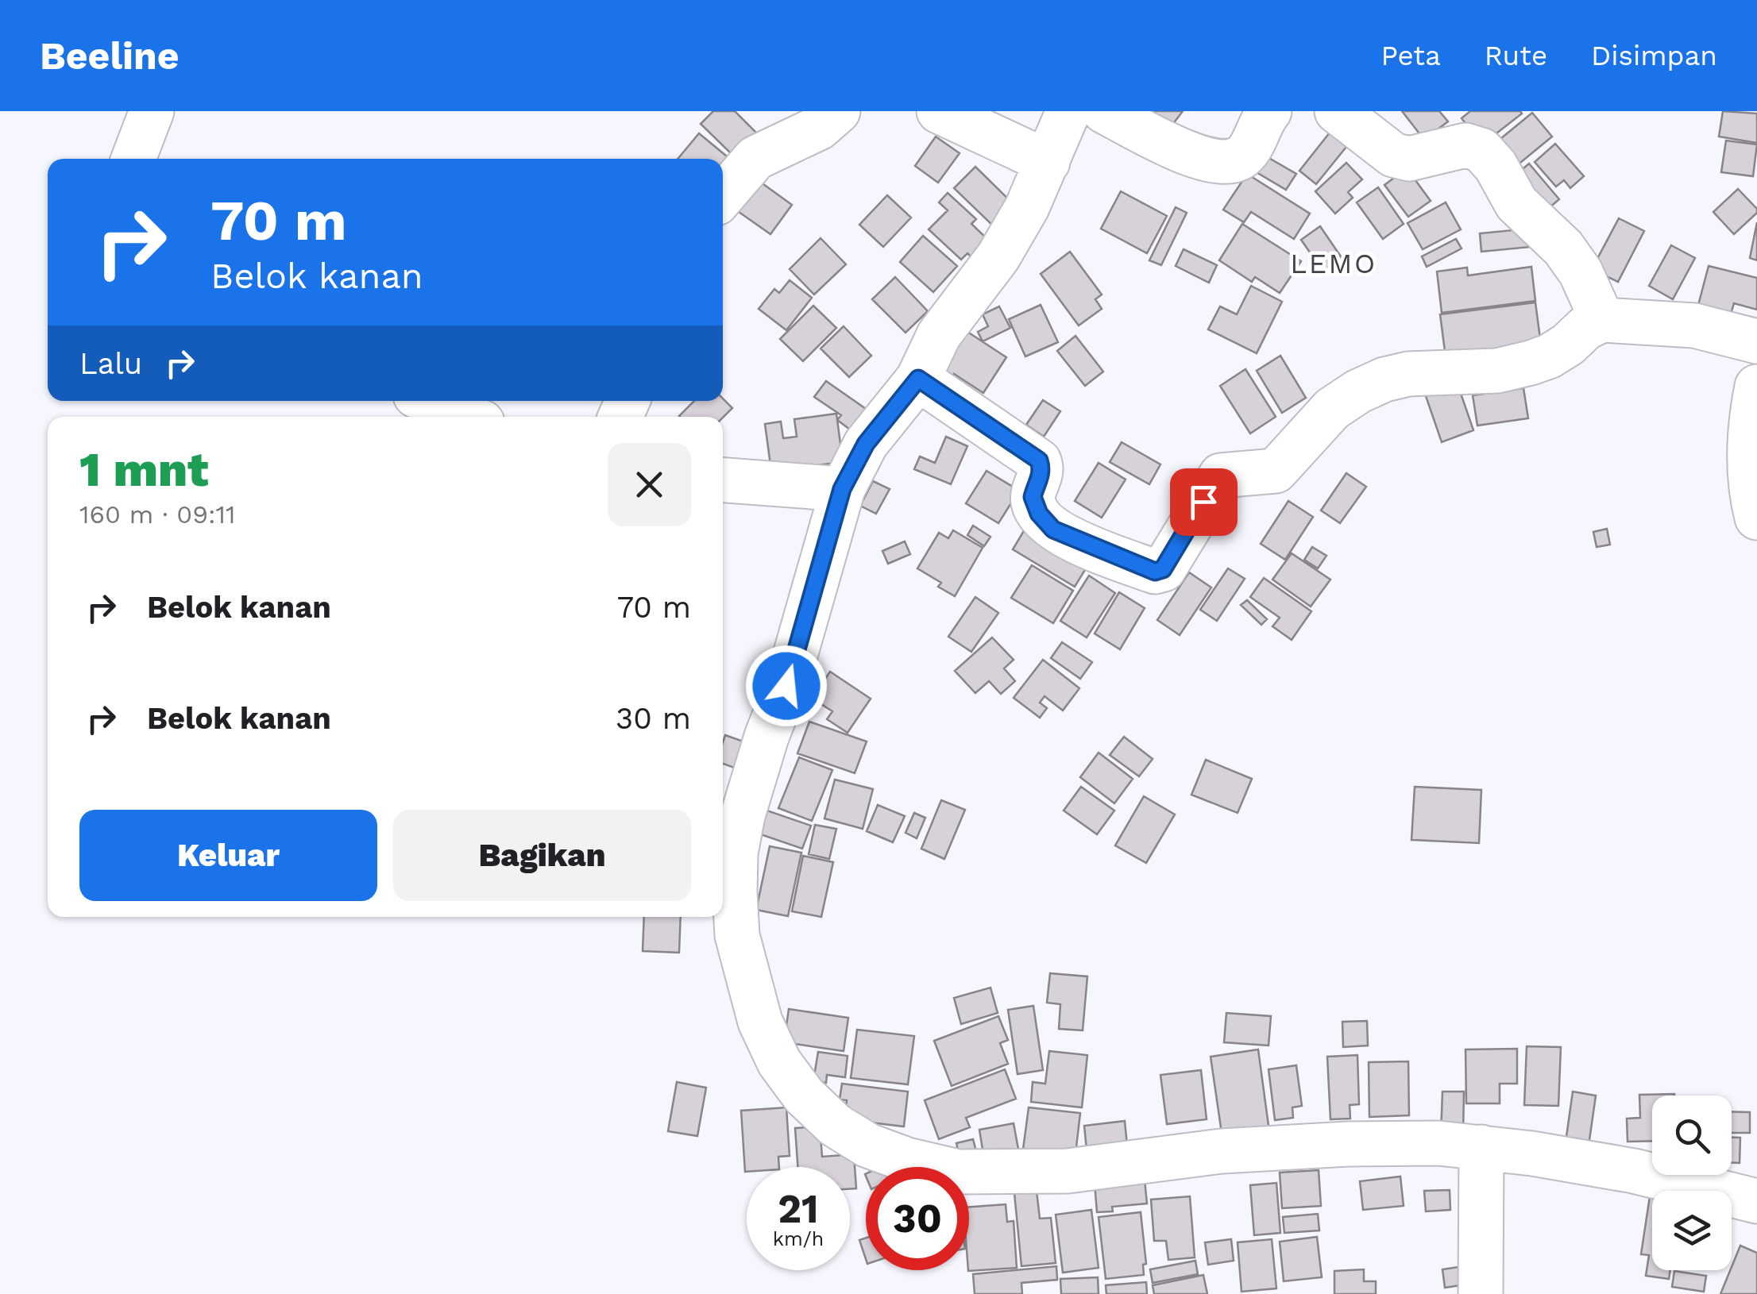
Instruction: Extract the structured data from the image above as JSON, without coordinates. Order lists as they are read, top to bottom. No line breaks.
{"districts":["LEMO"],"page":{"header":"Beeline","nav":["Peta","Rute","Disimpan"],"turn":["70 m","Belok kanan"],"then":"Lalu","heading":["1 mnt","160 m · 09:11"],"list":[{"name":"Belok kanan","value":"70 m"},{"name":"Belok kanan","value":"30 m"}],"buttons":["Keluar","Bagikan"],"speed":"21 km/h","limit":"30"}}
